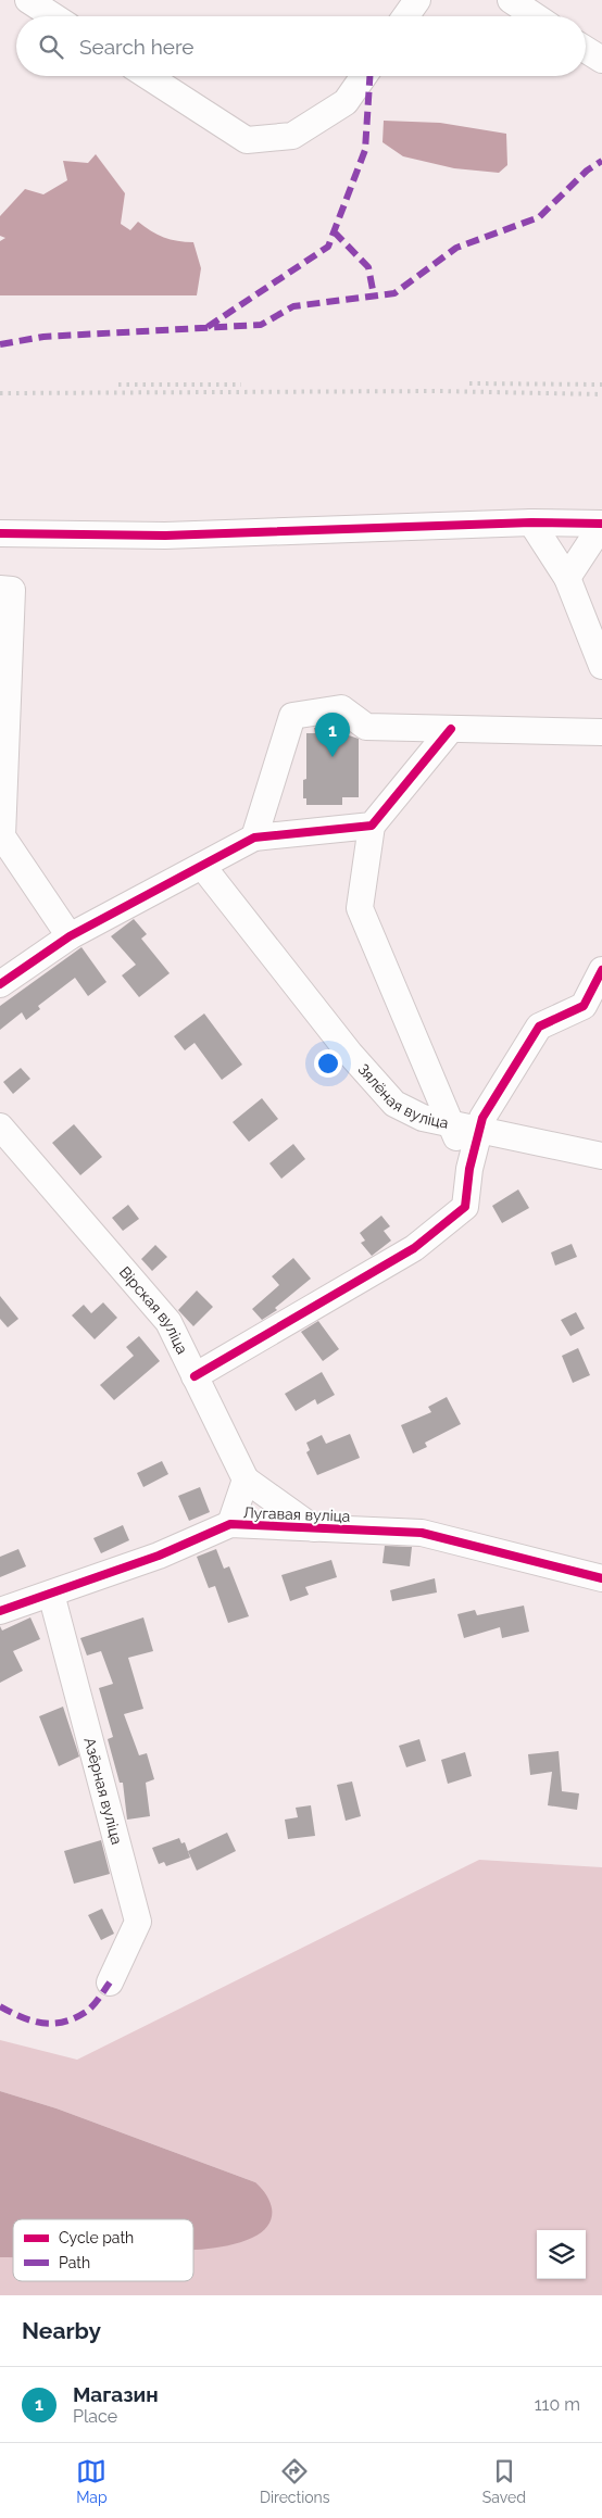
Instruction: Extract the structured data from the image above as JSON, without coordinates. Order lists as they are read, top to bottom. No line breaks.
{"streets":{"street":["Зялёная вуліца","Вірская вуліца","Лугавая вуліца","Азёрная вуліца"]},"crossings":[["Вірская вуліца","Лугавая вуліца"],["Лугавая вуліца","Азёрная вуліца"]],"legend":["Cycle path","Path"],"page":{"search":"Search here","pins":"1","heading":"Nearby","list":[{"mark":"1","name":"Магазин","note":"Place","value":"110 m"}],"nav":["Map","Directions","Saved"]}}
